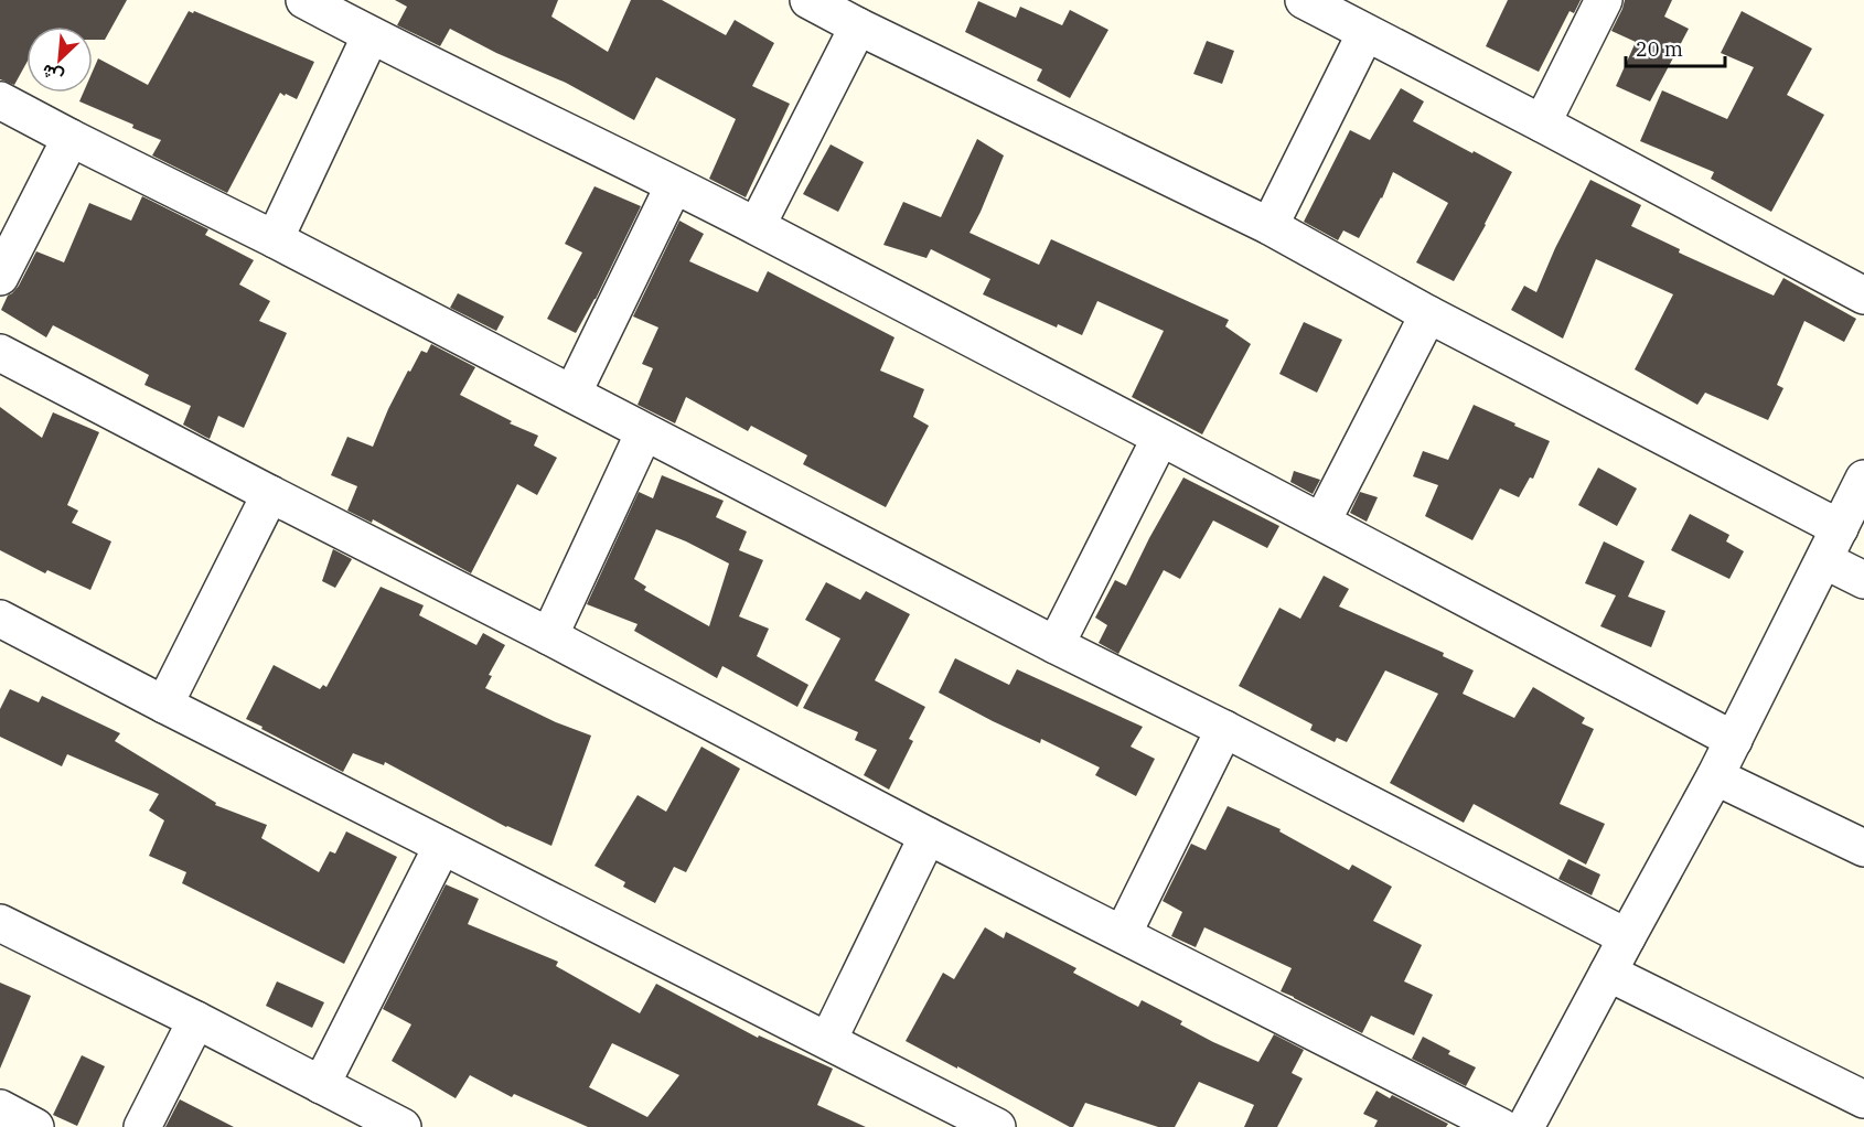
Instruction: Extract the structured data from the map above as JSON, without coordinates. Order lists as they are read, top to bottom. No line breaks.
{"scale_bar":"20 m","north":"bottom left"}
